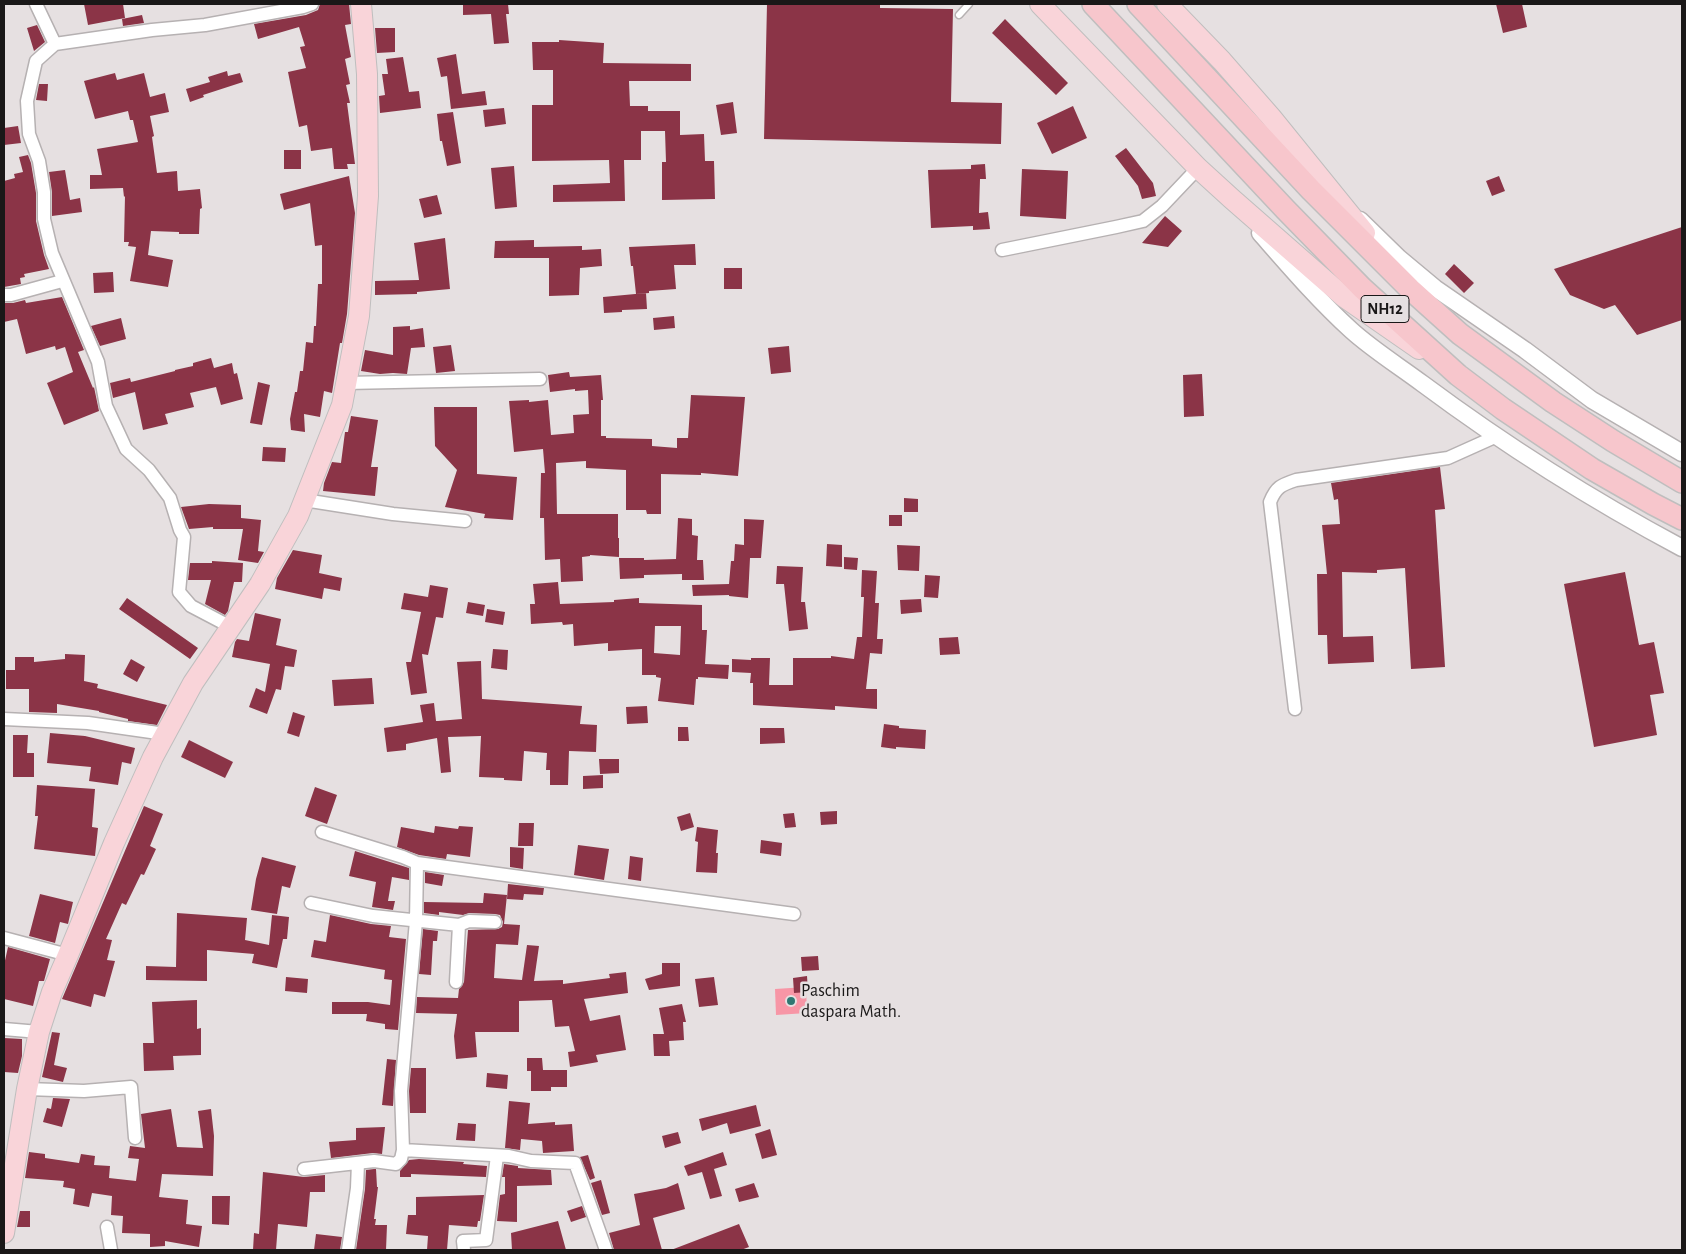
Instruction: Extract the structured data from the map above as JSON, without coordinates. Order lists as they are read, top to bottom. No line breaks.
{"streets":{"highway":["NH12"]},"places":["Paschim daspara Math."]}
